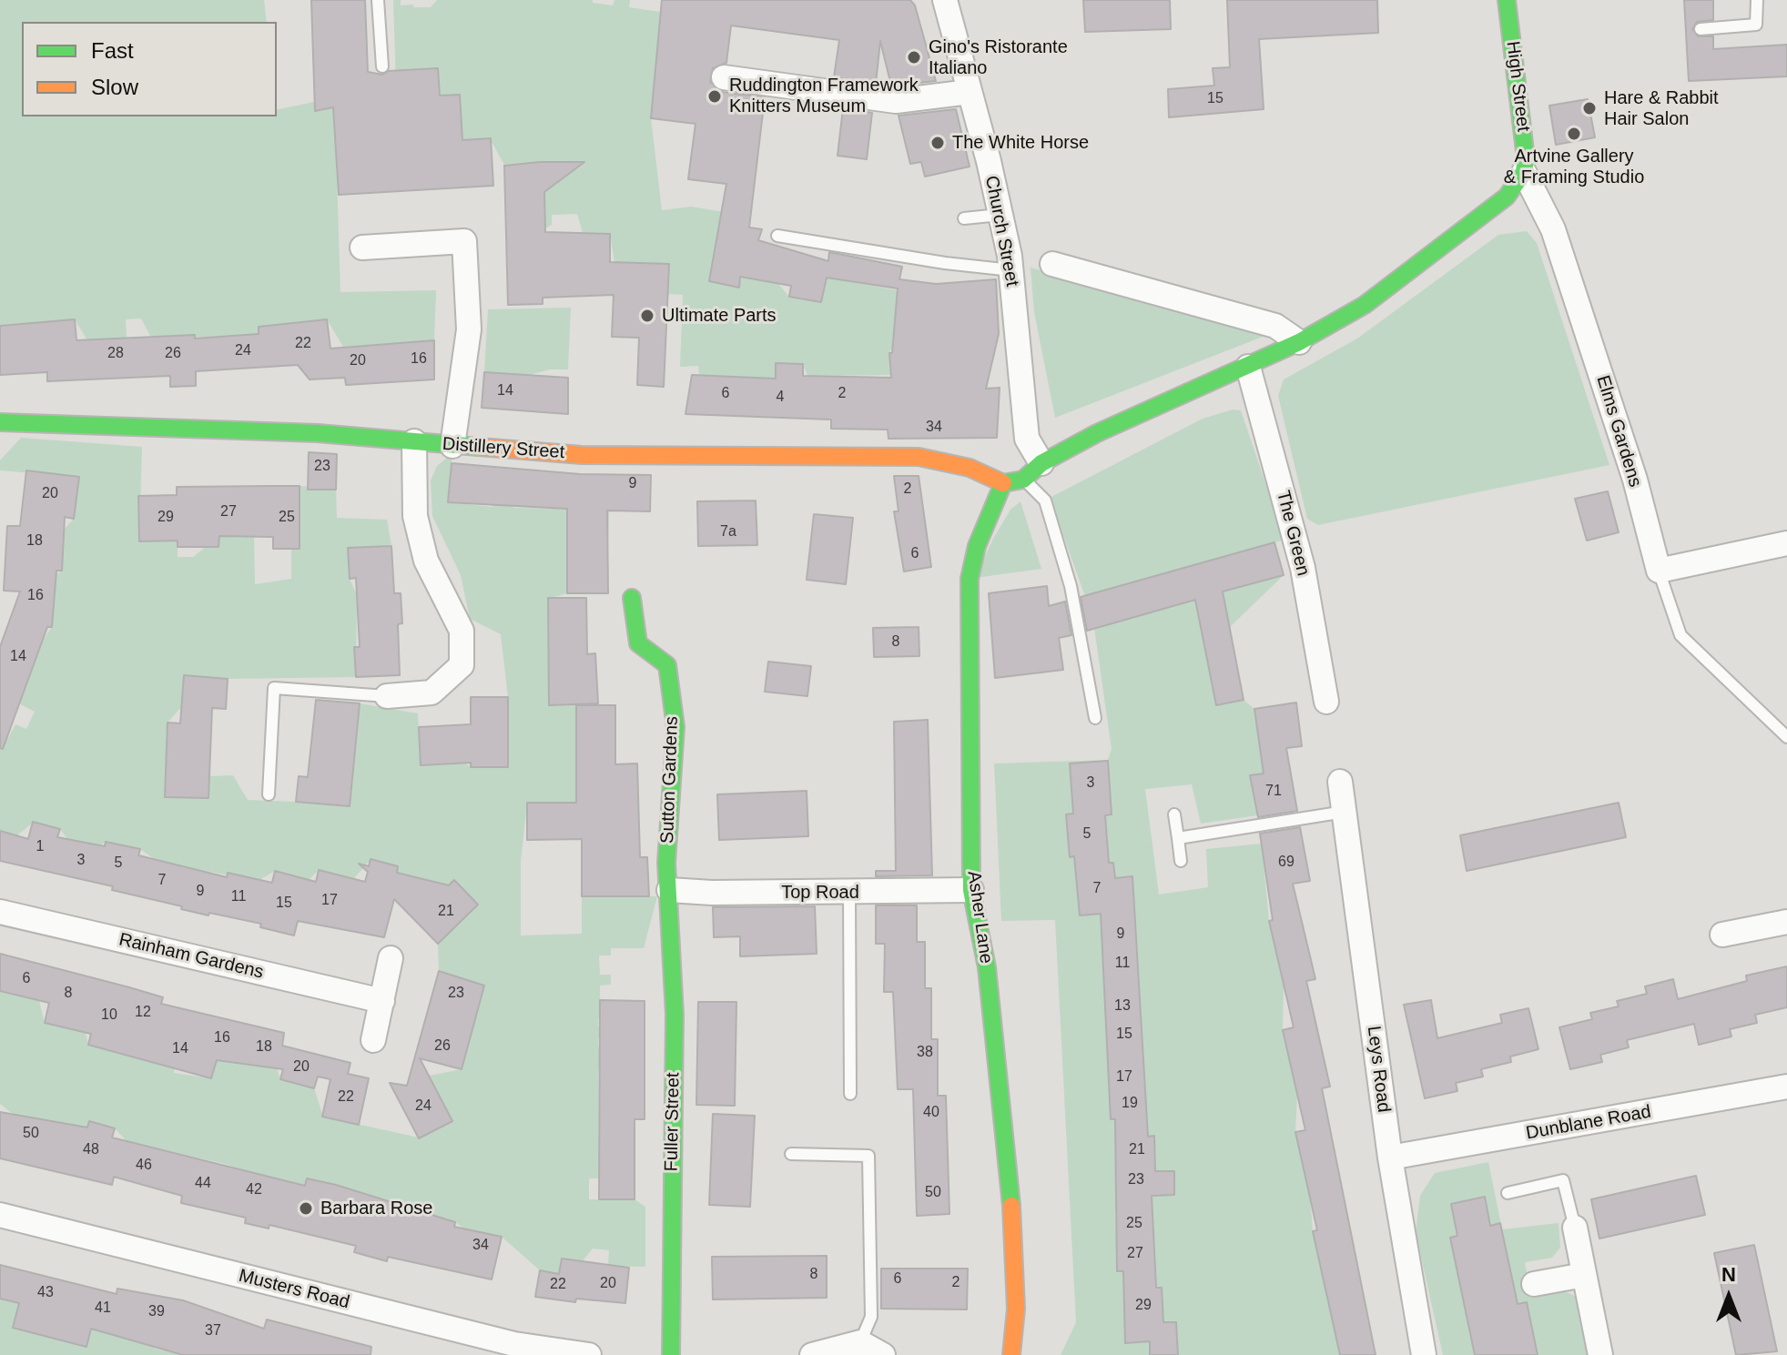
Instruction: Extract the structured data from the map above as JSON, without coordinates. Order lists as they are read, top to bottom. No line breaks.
{"streets":{"street":["High Street","Church Street","Elms Gardens","Distillery Street","The Green","Sutton Gardens","Top Road","Asher Lane","Rainham Gardens","Leys Road","Fuller Street","Dunblane Road","Musters Road"]},"crossings":[["High Street","Elms Gardens"],["Distillery Street","Asher Lane"],["Sutton Gardens","Top Road"],["Sutton Gardens","Fuller Street"],["Top Road","Asher Lane"],["Top Road","Fuller Street"],["Leys Road","Dunblane Road"]],"places":["Gino's Ristorante Italiano","Ruddington Framework Knitters Museum","Hare & Rabbit Hair Salon","Artvine Gallery & Framing Studio","The White Horse","Ultimate Parts","Barbara Rose"],"house_numbers":["15","22","24","28","26","16","20","14","6","2","4","34","23","9","2","20","27","29","25","7a","18","6","16","8","14","3","71","5","1","3","69","5","7","7","9","11","17","15","21","9","11","6","8","23","13","12","10","15","16","26","18","14","38","20","17","22","19","24","40","50","48","21","46","23","44","42","50","25","34","27","8","6","2","20","22","43","29","41","39","37"],"legend":["Fast","Slow"],"north":"top"}
